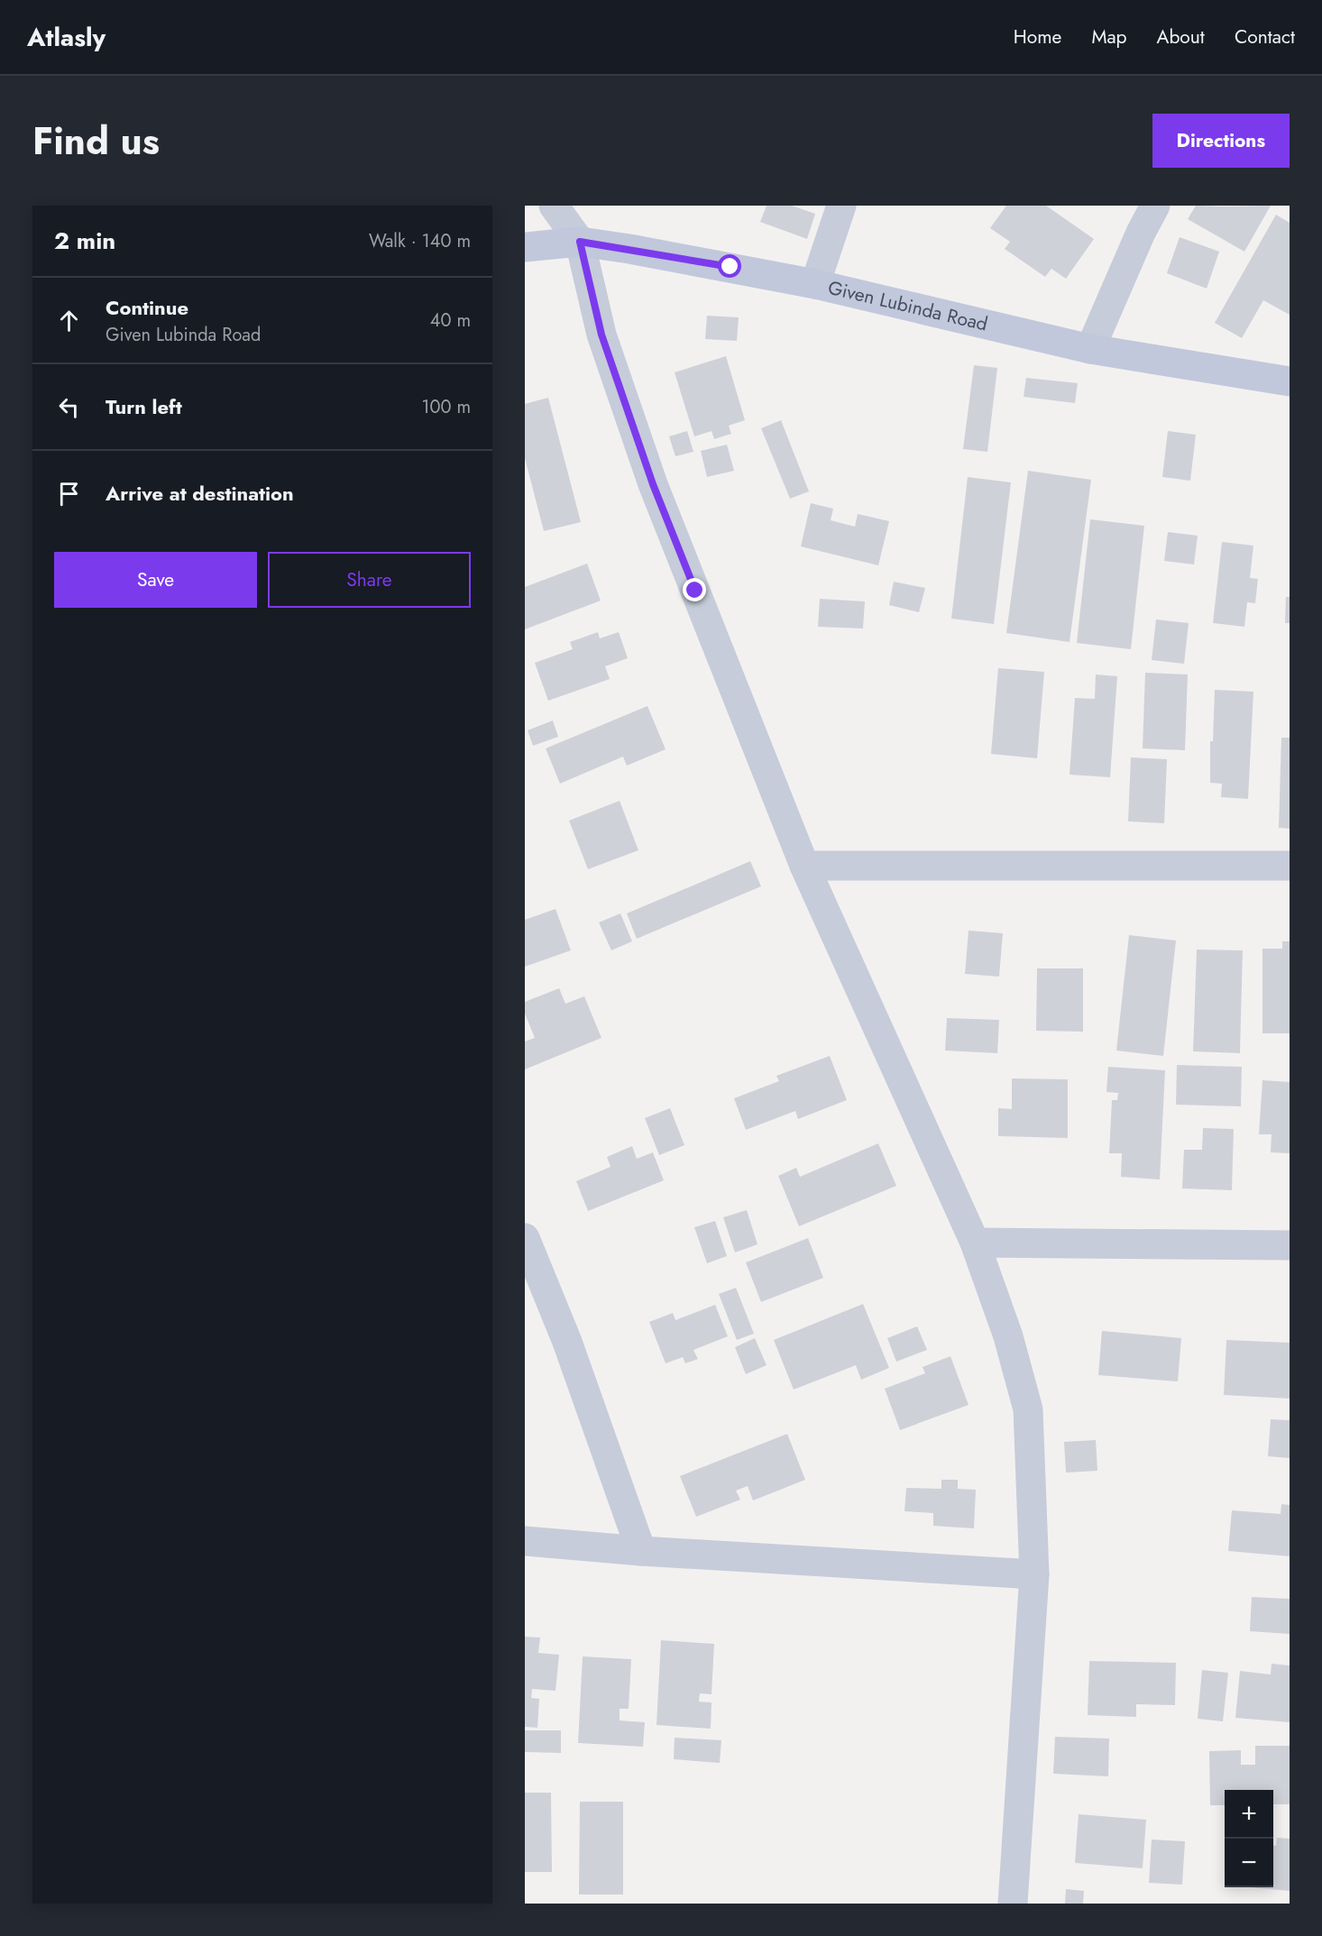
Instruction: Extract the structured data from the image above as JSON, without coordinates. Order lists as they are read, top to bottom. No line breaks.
{"streets":{"street":["Given Lubinda Road"]},"page":{"header":"Atlasly","nav":["Home","Map","About","Contact"],"title":"Find us","buttons":["Directions",["Save","Share"]],"heading":["2 min","Walk · 140 m"],"list":[["Continue","Given Lubinda Road","40 m"],["Turn left","100 m"],"Arrive at destination"],"map_buttons":["+","−"]}}
